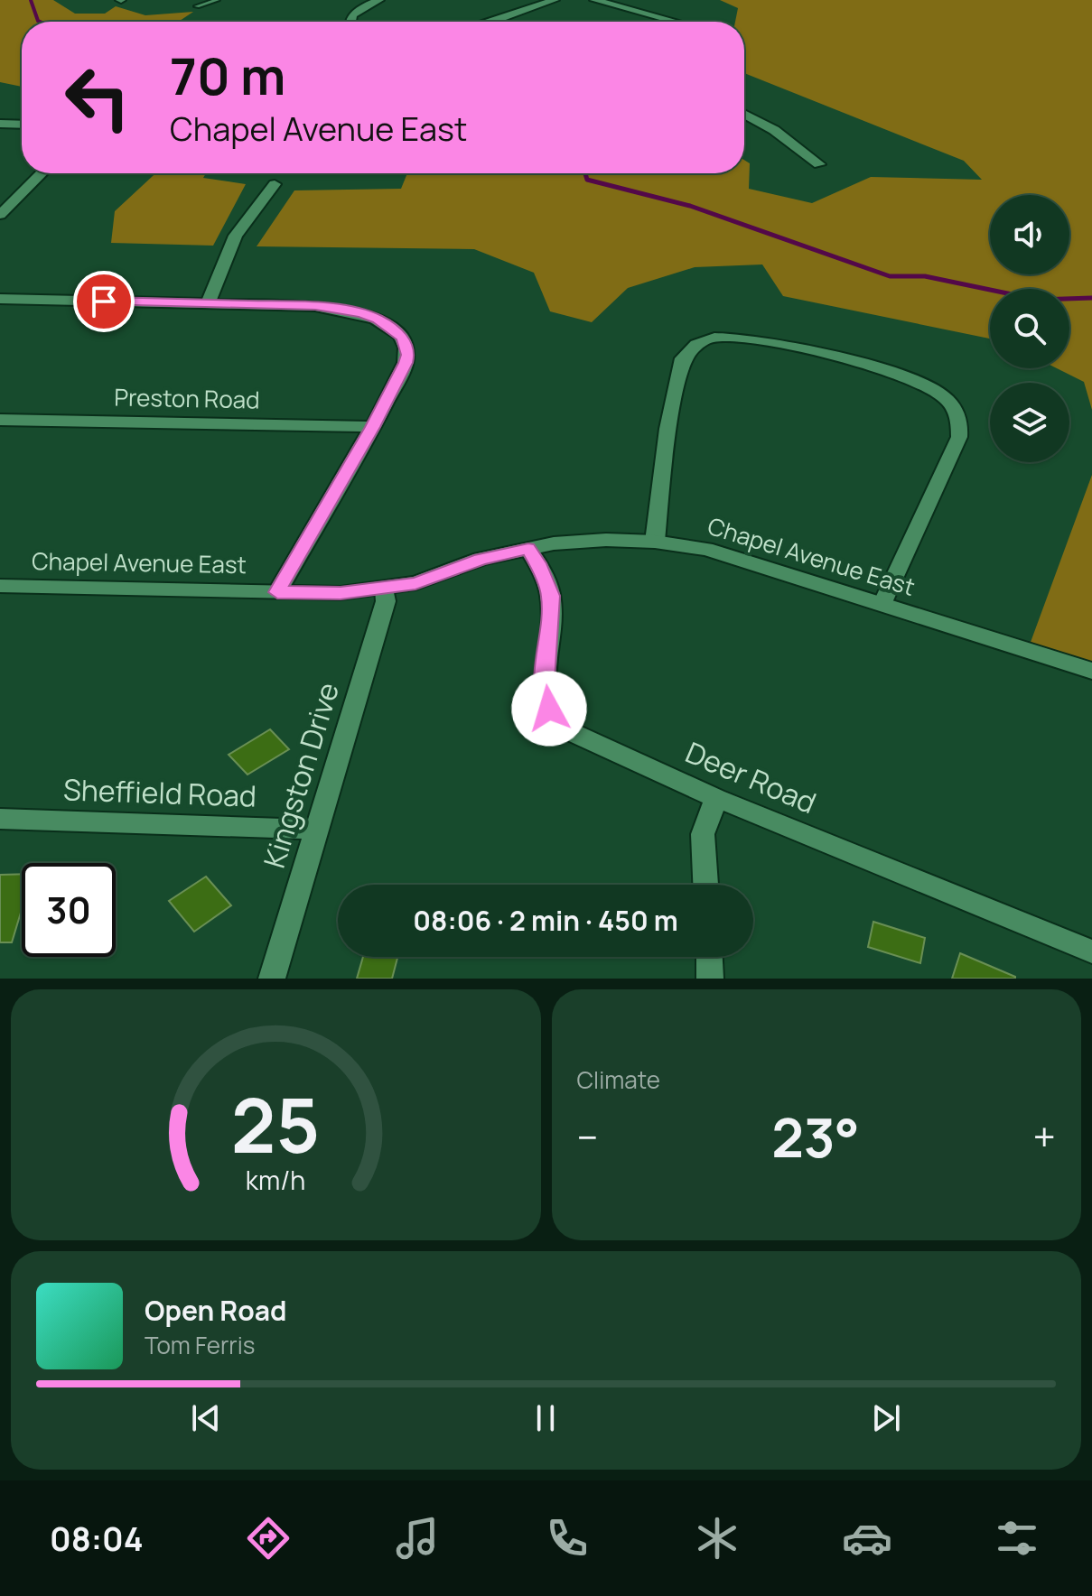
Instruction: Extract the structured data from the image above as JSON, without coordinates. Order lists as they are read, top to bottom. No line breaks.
{"streets":{"street":["Preston Road","Chapel Avenue East","Kingston Drive","Deer Road","Sheffield Road"]},"crossings":[["Chapel Avenue East","Kingston Drive"],["Chapel Avenue East","Deer Road"],["Kingston Drive","Sheffield Road"]],"page":{"turn":["70 m","Chapel Avenue East"],"limit":"30","trip":"08:06 · 2 min · 450 m","tile":"Climate","heat":["−","23°","+"],"song":["Open Road","Tom Ferris"],"tabs":"08:04","gauge":["25","km/h"]}}
